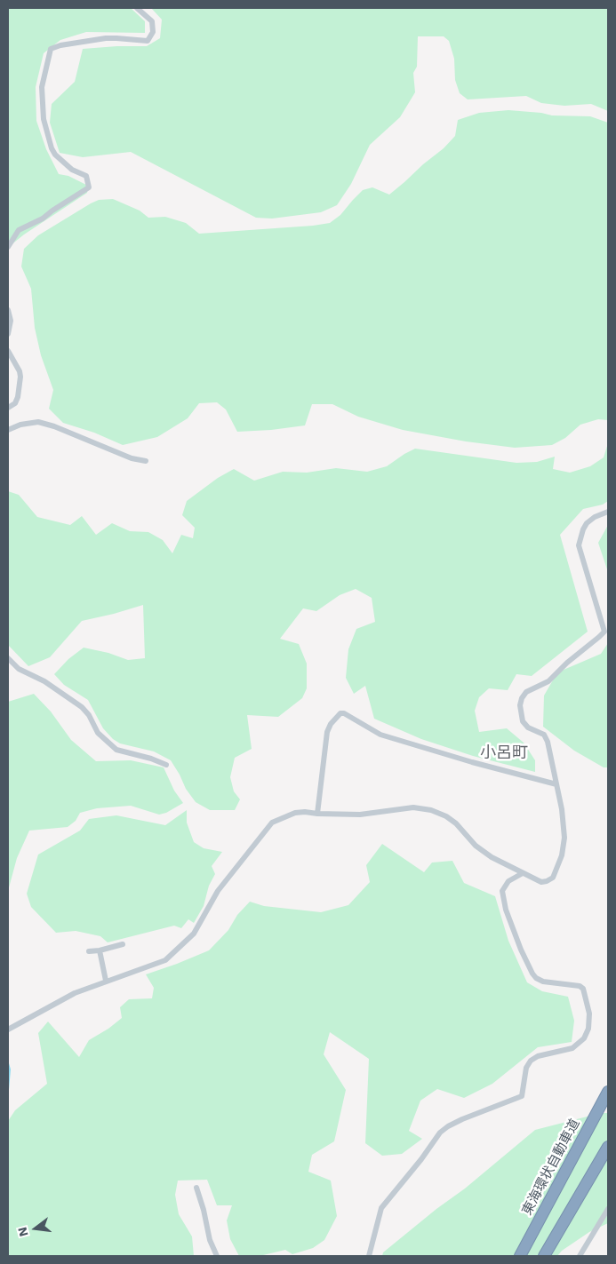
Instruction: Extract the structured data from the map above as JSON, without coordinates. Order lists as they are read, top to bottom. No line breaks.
{"streets":{"highway":["東海環状自動車道"]},"districts":["小呂町"],"north":"left"}
